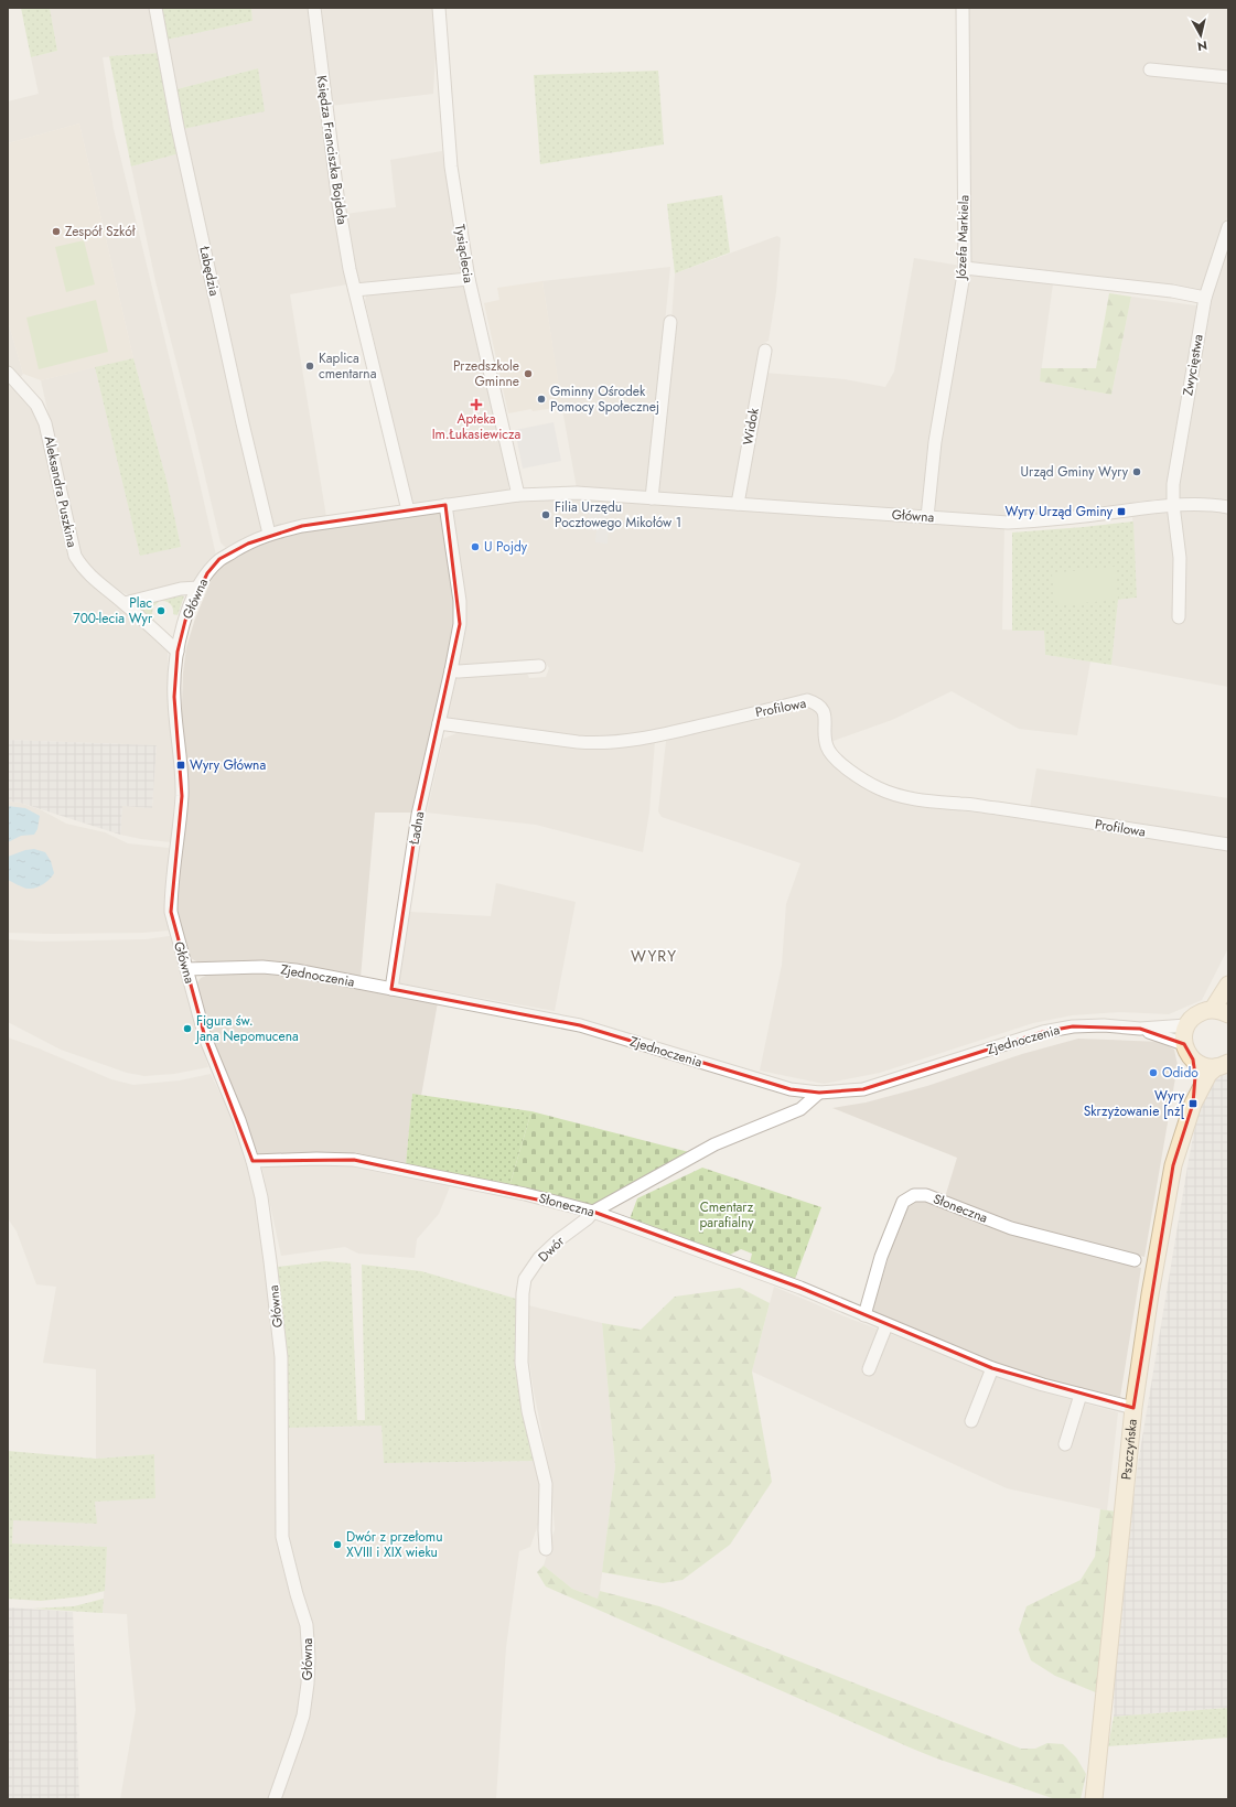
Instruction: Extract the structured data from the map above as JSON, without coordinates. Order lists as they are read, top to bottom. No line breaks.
{"streets":{"main road":["Pszczyńska"],"street":["Księdza Franciszka Bojdoła","Józefa Markiela","Tysiąclecia","Łabędzia","Zwycięstwa","Widok","Aleksandra Puszkina","Główna","Profilowa","Ładna","Zjednoczenia","Słoneczna","Dwór"]},"crossings":[["Księdza Franciszka Bojdoła","Główna"],["Józefa Markiela","Główna"],["Tysiąclecia","Główna"],["Łabędzia","Główna"],["Zwycięstwa","Główna"],["Widok","Główna"],["Aleksandra Puszkina","Główna"],["Główna","Ładna"],["Główna","Zjednoczenia"],["Główna","Słoneczna"],["Profilowa","Ładna"],["Ładna","Zjednoczenia"],["Zjednoczenia","Dwór"],["Słoneczna","Dwór"],["Słoneczna","Pszczyńska"]],"districts":["WYRY"],"parks":["Cmentarz parafialny"],"places":{"other":["Zespół Szkół","Kaplica cmentarna","Przedszkole Gminne","Gminny Ośrodek Pomocy Społecznej","Urząd Gminy Wyry","Filia Urzędu Pocztowego Mikołów 1","U Pojdy","Plac 700-lecia Wyr","Figura św. Jana Nepomucena","Odido","Dwór z przełomu XVIII i XIX wieku"],"health":["Apteka Im.Łukasiewicza"],"transit":["Wyry Urząd Gminy","Wyry Główna","Wyry Skrzyżowanie [nż["]},"north":"bottom"}
